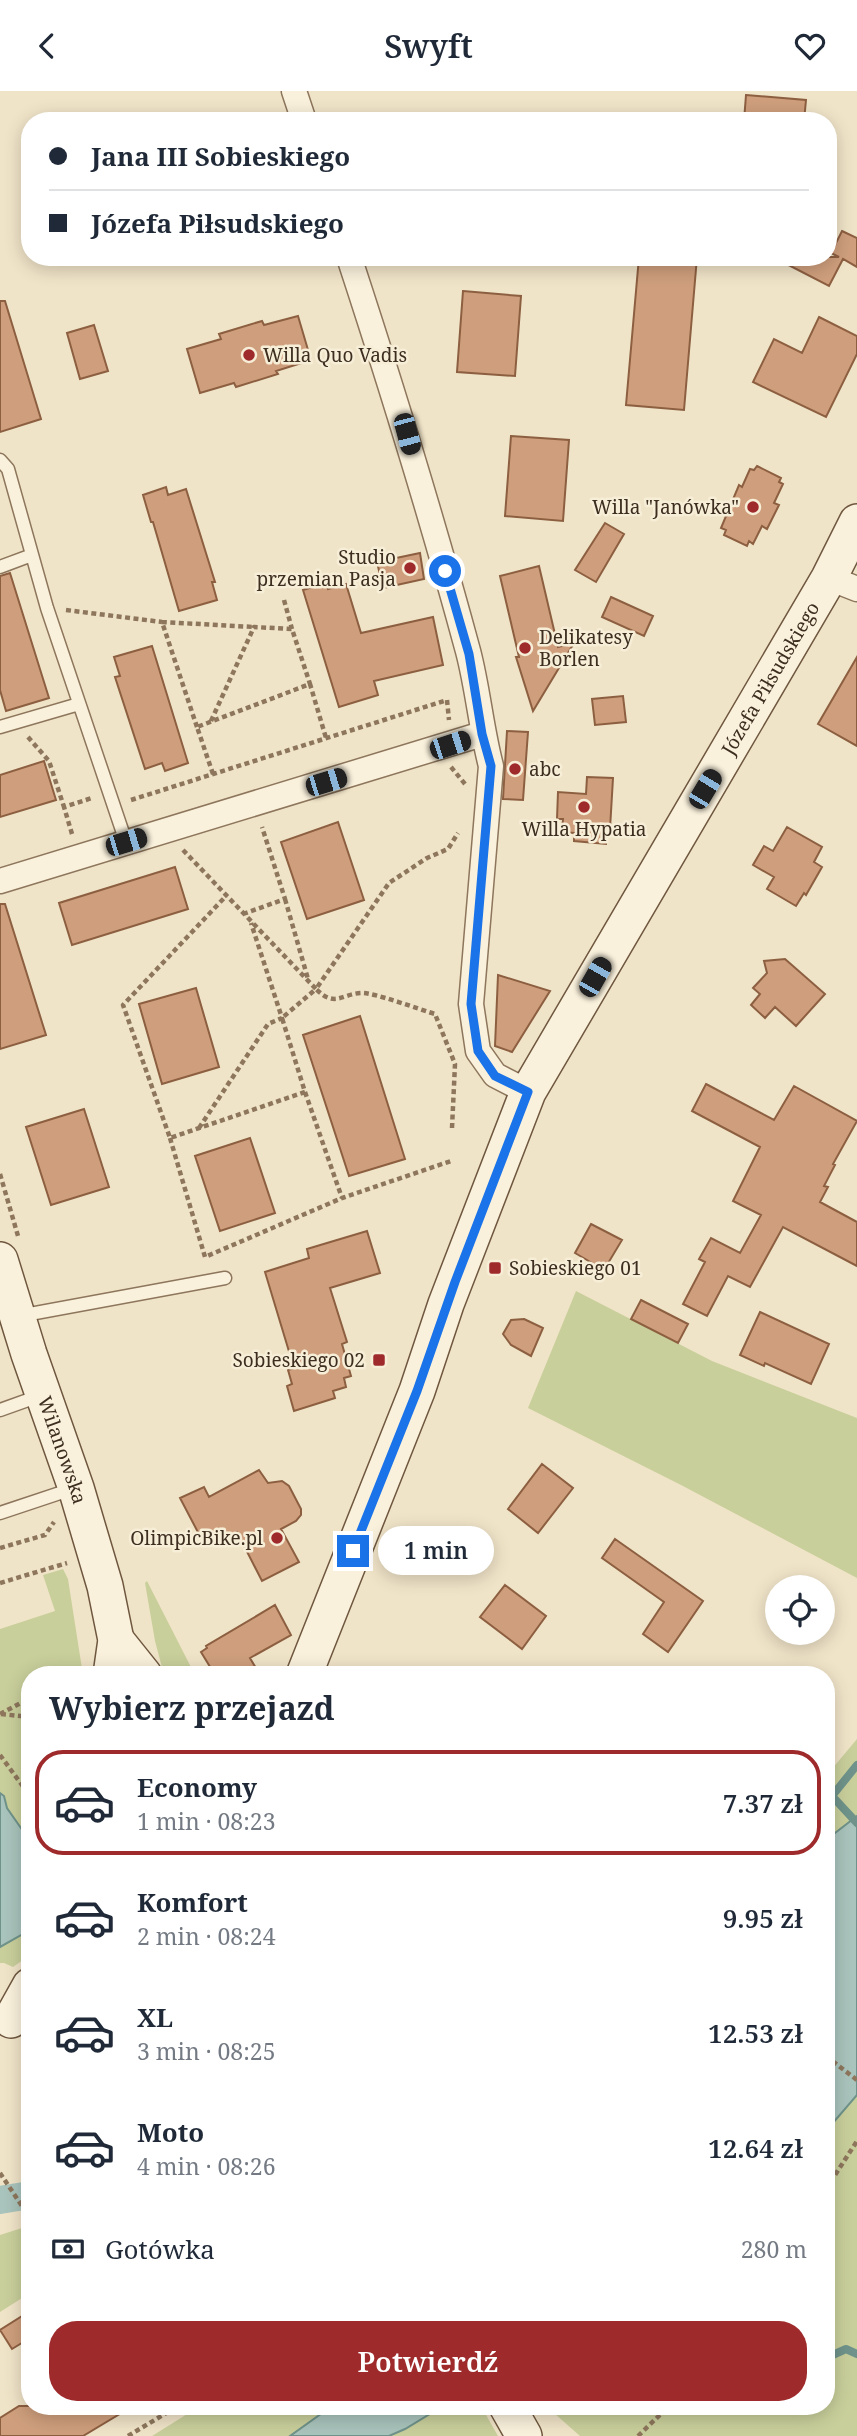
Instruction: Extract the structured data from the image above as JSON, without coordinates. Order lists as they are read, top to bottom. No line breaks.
{"streets":{"street":["Józefa Piłsudskiego","Wilanowska"]},"places":{"other":["Willa Quo Vadis","Willa \"Janówka\"","Studio przemian Pasja","Delikatesy Borlen","abc","Willa Hypatia","OlimpicBike.pl"],"transit":["Sobieskiego 01","Sobieskiego 02"]},"page":{"header":"Swyft","banner":["Jana III Sobieskiego","Józefa Piłsudskiego"],"bubble":"1 min","heading":"Wybierz przejazd","list":[{"name":"Economy","note":"1 min · 08:23","value":"7.37 zł"},{"name":"Komfort","note":"2 min · 08:24","value":"9.95 zł"},{"name":"XL","note":"3 min · 08:25","value":"12.53 zł"},{"name":"Moto","note":"4 min · 08:26","value":"12.64 zł"}],"pay":["Gotówka","280 m"],"buttons":"Potwierdź"}}
